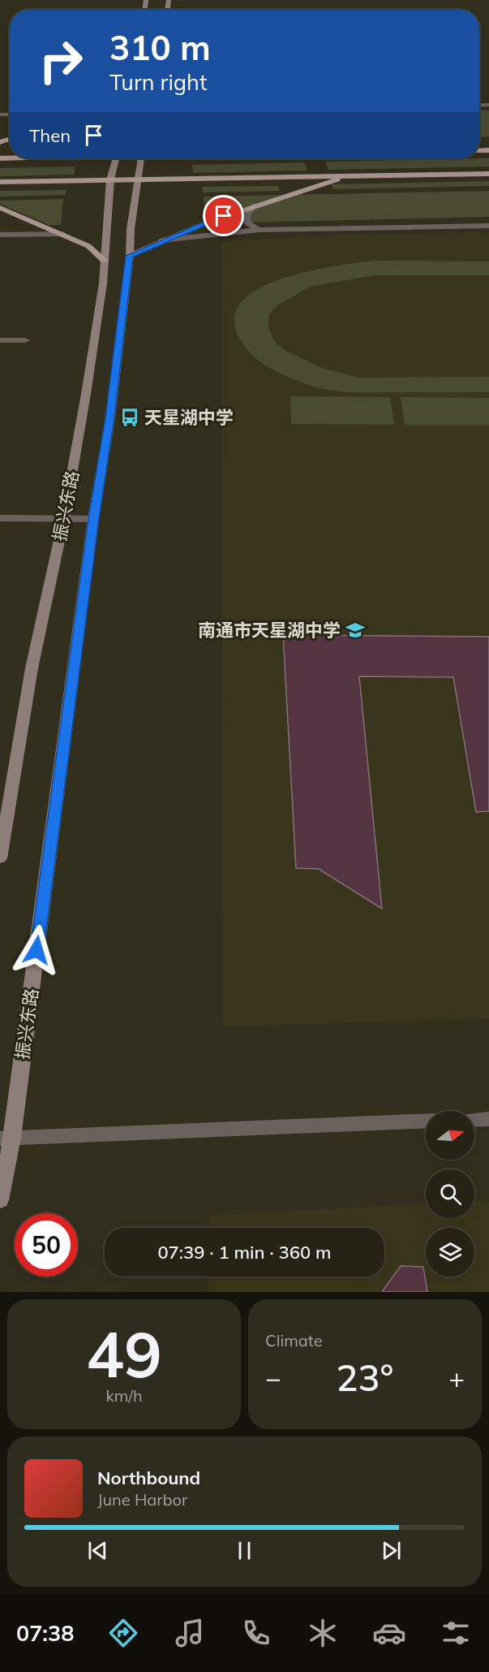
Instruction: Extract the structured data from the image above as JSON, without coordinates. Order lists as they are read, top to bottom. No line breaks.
{"streets":{"main road":["振兴东路"]},"places":{"bus stop":["天星湖中学"],"school or university":["南通市天星湖中学"]},"north":"right","page":{"turn":["310 m","Turn right"],"then":"Then","limit":"50","trip":"07:39 · 1 min · 360 m","tile":[["49","km/h"],"Climate"],"heat":["−","23°","+"],"song":["Northbound","June Harbor"],"tabs":"07:38"}}
